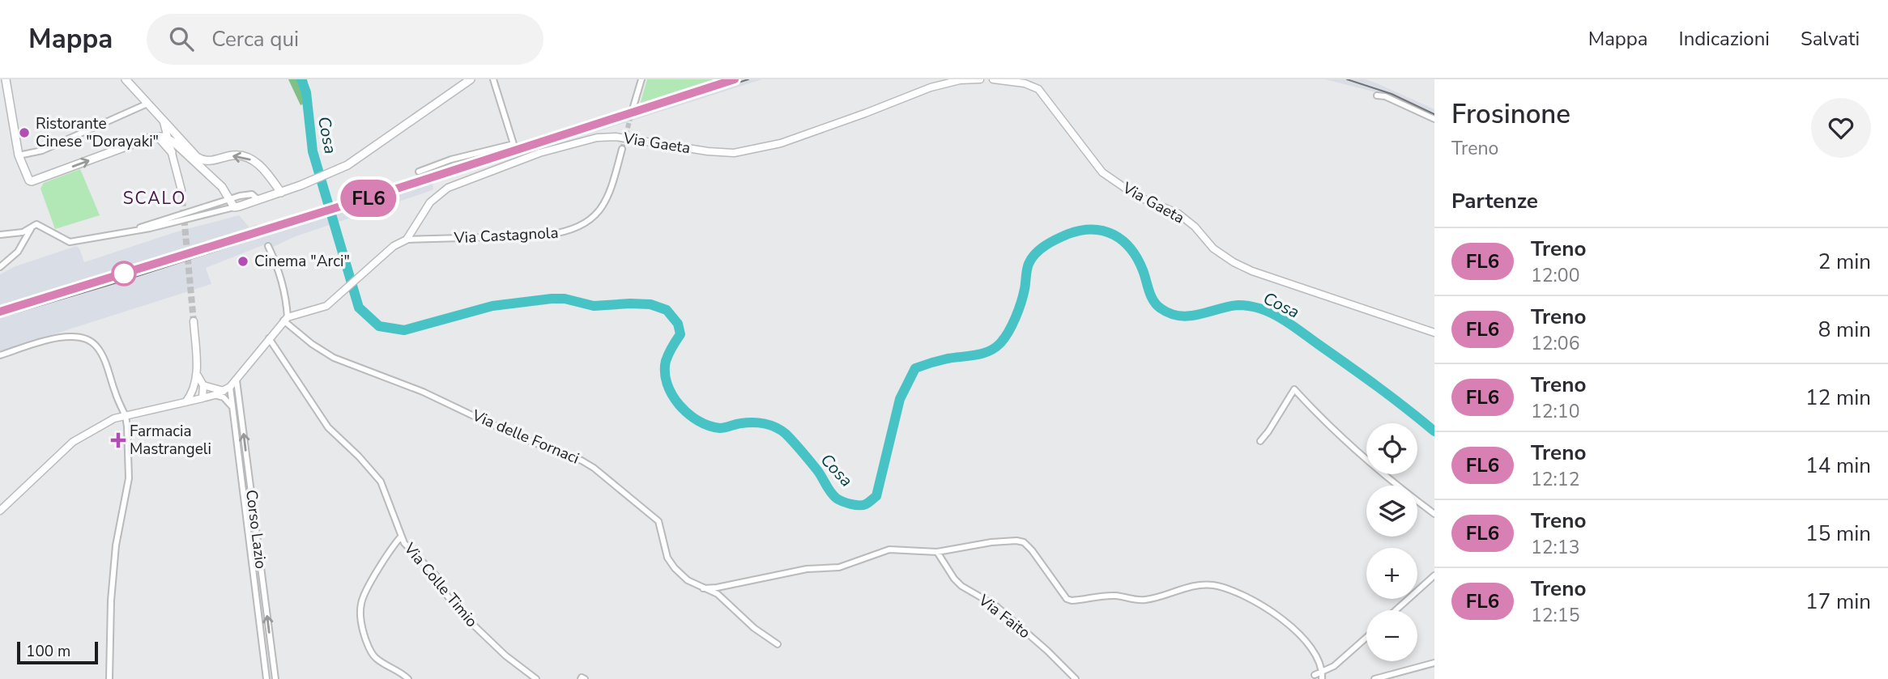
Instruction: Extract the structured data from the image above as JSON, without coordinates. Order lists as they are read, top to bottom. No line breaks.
{"streets":{"street":["Via Gaeta","Via Castagnola","Via delle Fornaci","Corso Lazio","Via Colle Timio","Via Faito"]},"crossings":[["Via Gaeta","Via Castagnola"],["Via Gaeta","Via delle Fornaci"]],"districts":["SCALO"],"water":["Cosa"],"places":{"other":["Ristorante Cinese \"Dorayaki\"","Cinema \"Arci\""],"health":["Farmacia Mastrangeli"]},"scale_bar":"100 m","page":{"header":"Mappa","search":"Cerca qui","nav":["Mappa","Indicazioni","Salvati"],"on_map":"FL6","heading":[["Frosinone","Treno"],"Partenze"],"list":[{"mark":"FL6","name":"Treno","note":"12:00","value":"2 min"},{"mark":"FL6","name":"Treno","note":"12:06","value":"8 min"},{"mark":"FL6","name":"Treno","note":"12:10","value":"12 min"},{"mark":"FL6","name":"Treno","note":"12:12","value":"14 min"},{"mark":"FL6","name":"Treno","note":"12:13","value":"15 min"},{"mark":"FL6","name":"Treno","note":"12:15","value":"17 min"}],"map_buttons":["+","−"],"scale":"100 m"}}
